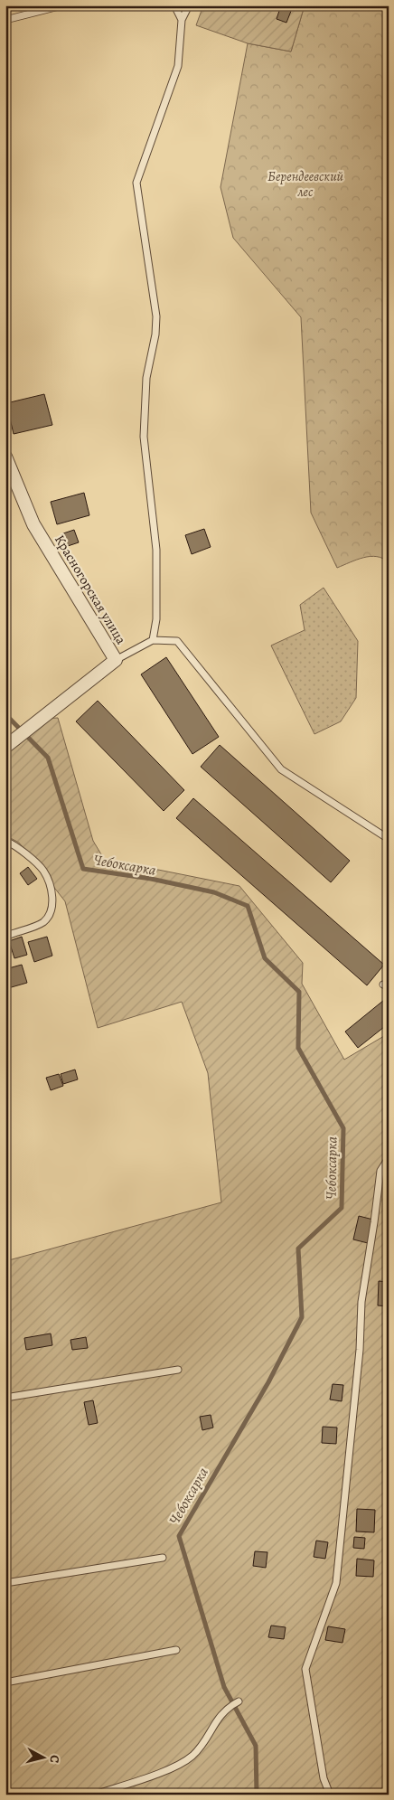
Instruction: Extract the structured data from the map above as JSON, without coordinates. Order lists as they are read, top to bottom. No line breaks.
{"streets":{"street":["Красногорская улица"]},"water":["Чебоксарка"],"parks":["Берендеевский лес"],"north":"right"}
